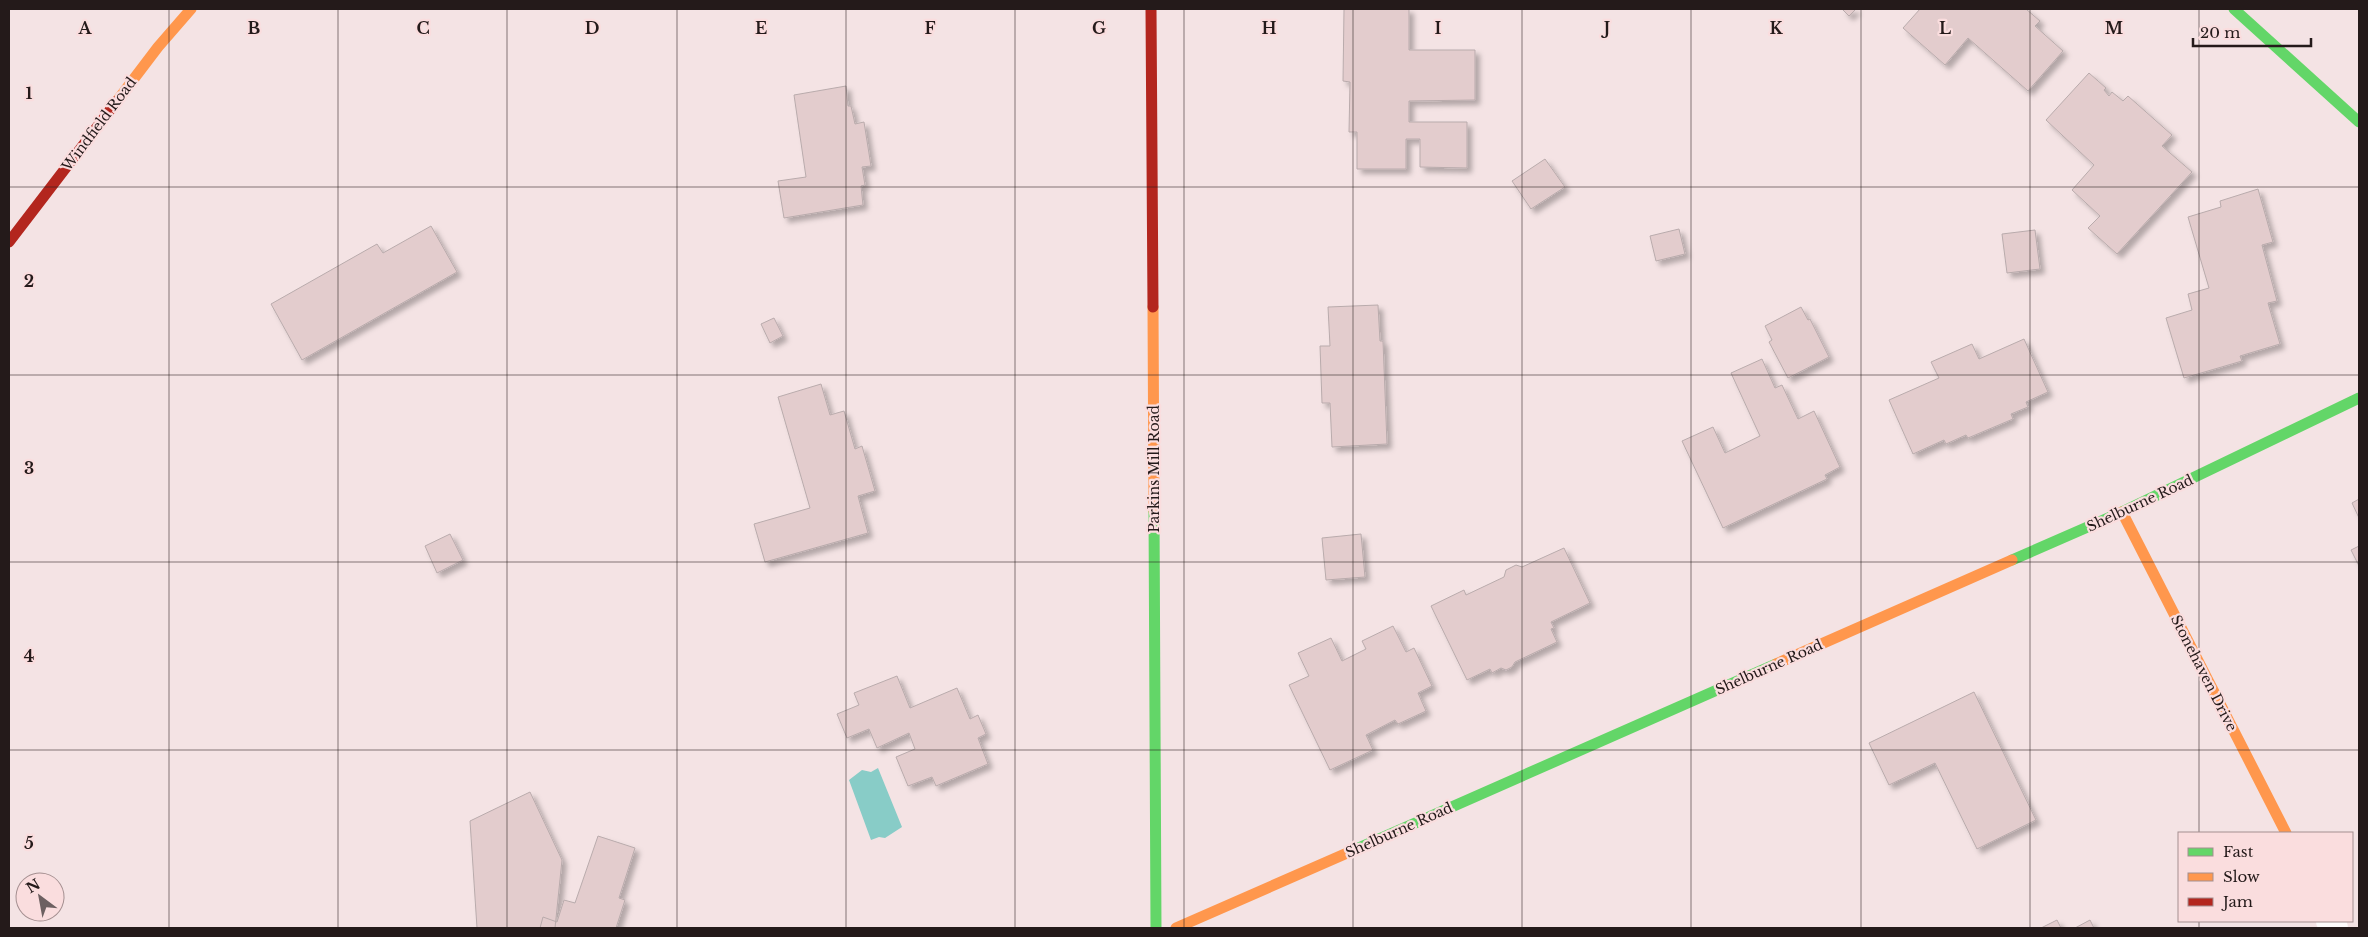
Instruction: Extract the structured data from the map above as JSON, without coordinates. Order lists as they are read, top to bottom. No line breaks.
{"streets":{"street":["Windfield Road","Parkins Mill Road","Shelburne Road","Stonehaven Drive"]},"crossings":[["Shelburne Road","Stonehaven Drive"]],"legend":["Fast","Slow","Jam"],"scale_bar":"20 m","north":"top left","grid":{"columns":["A","B","C","D","E","F","G","H","I","J","K","L","M"],"rows":["1","2","3","4","5"]}}
